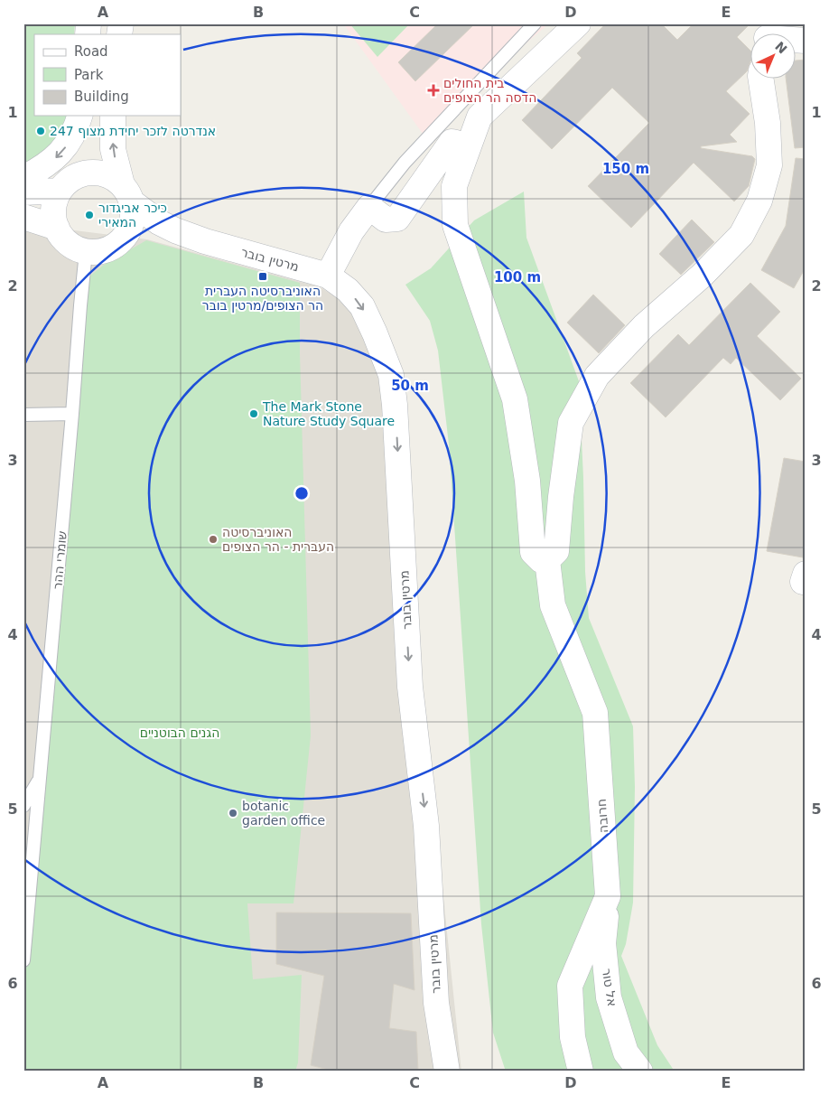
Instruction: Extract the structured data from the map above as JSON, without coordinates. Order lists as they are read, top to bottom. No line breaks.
{"streets":{"street":["מרטין בובר","חרובה","אל טור"],"lane":["שומרי ההר"]},"crossings":[["מרטין בובר","שומרי ההר"],["חרובה","אל טור"]],"parks":["הגנים הבוטניים"],"places":{"health":["בית החולים הדסה הר הצופים"],"other":["אנדרטה לזכר יחידת מצוף 247","כיכר אביגדור המאירי","The Mark Stone Nature Study Square","האוניברסיטה העברית - הר הצופים","botanic garden office"],"transit":["האוניברסיטה העברית הר הצופים/מרטין בובר"]},"legend":["Road","Park","Building"],"north":"top right","grid":{"columns":["A","B","C","D","E"],"rows":["1","2","3","4","5","6"]},"rings":["150 m","100 m","50 m"]}
